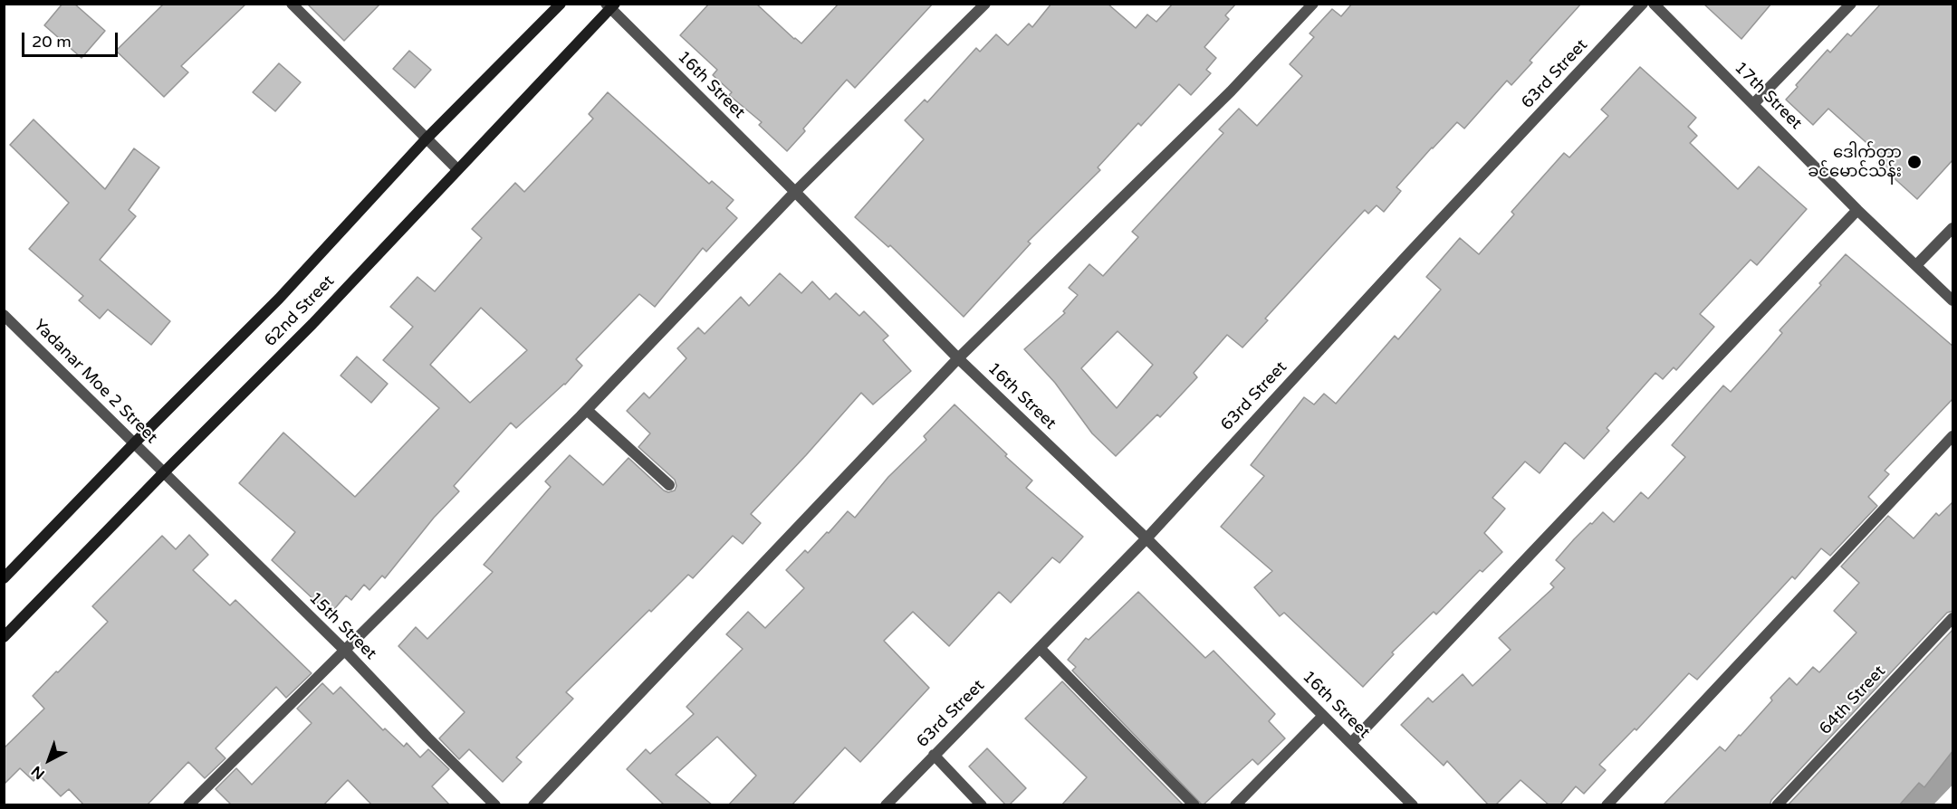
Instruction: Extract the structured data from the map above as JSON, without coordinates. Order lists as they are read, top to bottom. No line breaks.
{"streets":{"main road":["62nd Street"],"street":["63rd Street","16th Street","17th Street","Yadanar Moe 2 Street","15th Street","64th Street"]},"crossings":[["63rd Street","16th Street"],["16th Street","62nd Street"],["62nd Street","Yadanar Moe 2 Street"],["62nd Street","15th Street"],["Yadanar Moe 2 Street","15th Street"]],"places":["ဒေါက်တာ ခင်မောင်သိန်း"],"scale_bar":"20 m","north":"bottom left"}
